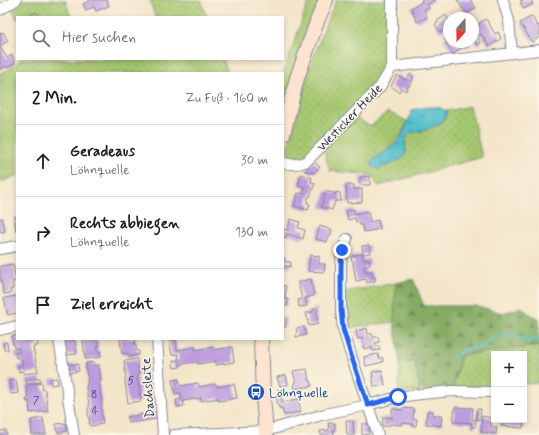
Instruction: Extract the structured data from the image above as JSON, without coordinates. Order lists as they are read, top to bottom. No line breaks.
{"streets":{"street":["Westicker Heide","Dachsleite"]},"places":{"bus stop":["Löhnquelle"]},"house_numbers":["5","8","7","4"],"north":"bottom","page":{"search":"Hier suchen","heading":["2 Min.","Zu Fuß · 160 m"],"list":[["Geradeaus","Löhnquelle","30 m"],["Rechts abbiegen","Löhnquelle","130 m"],"Ziel erreicht"],"map_buttons":["+","−"]}}
